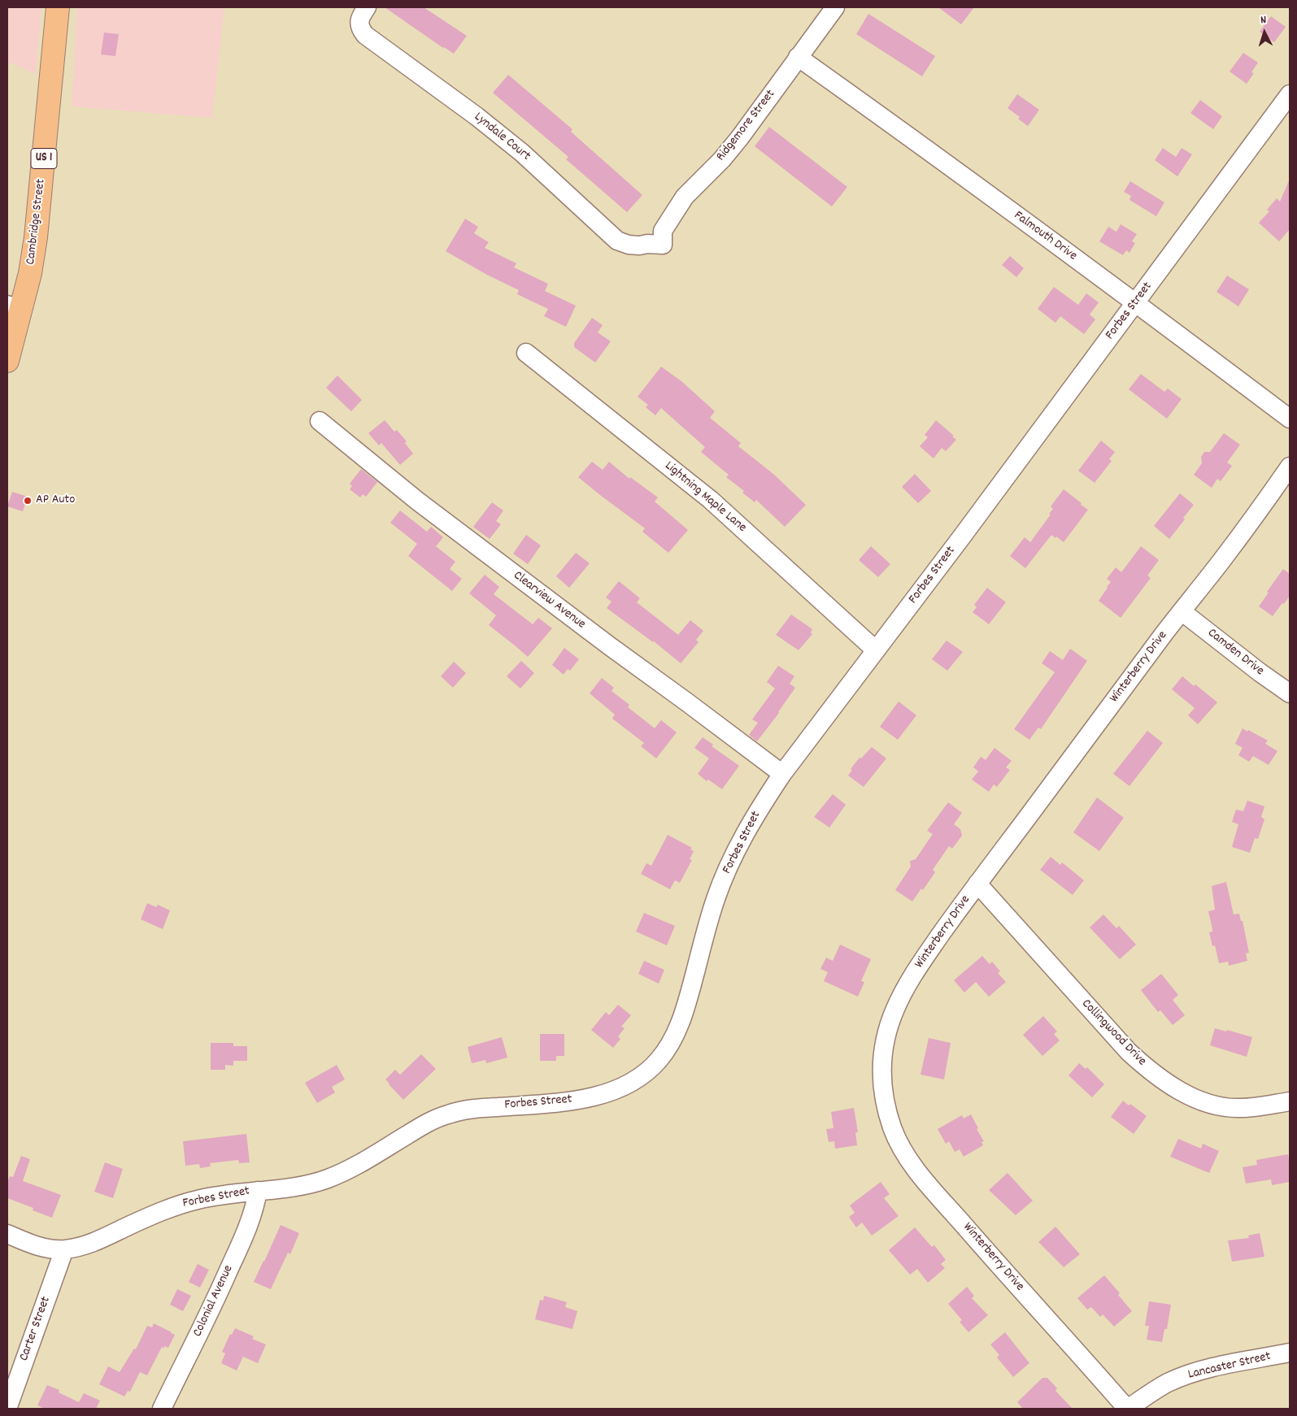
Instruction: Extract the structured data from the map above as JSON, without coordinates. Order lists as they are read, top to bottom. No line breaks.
{"streets":{"main road":["US 1","Cambridge Street"],"street":["Ridgemore Street","Lyndale Court","Falmouth Drive","Forbes Street","Lightning Maple Lane","Clearview Avenue","Camden Drive","Winterberry Drive","Collingwood Drive","Colonial Avenue","Carter Street","Lancaster Street"]},"crossings":[["Ridgemore Street","Lyndale Court"],["Ridgemore Street","Falmouth Drive"],["Falmouth Drive","Forbes Street"],["Forbes Street","Lightning Maple Lane"],["Forbes Street","Clearview Avenue"],["Forbes Street","Colonial Avenue"],["Forbes Street","Carter Street"],["Camden Drive","Winterberry Drive"],["Winterberry Drive","Collingwood Drive"],["Winterberry Drive","Lancaster Street"]],"places":["AP Auto"],"north":"top"}
